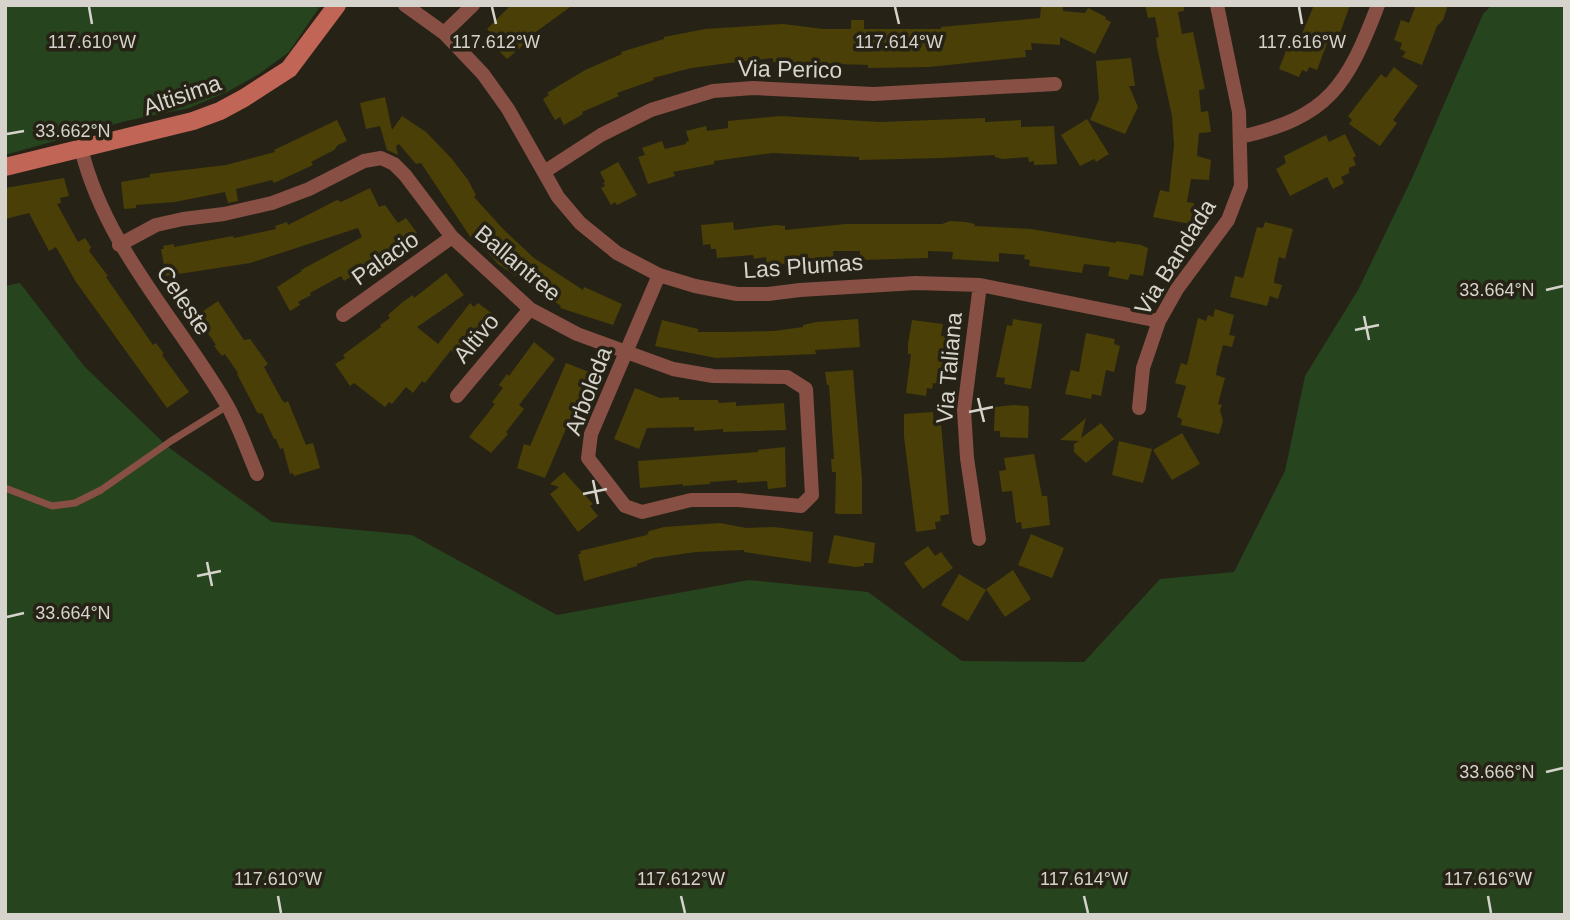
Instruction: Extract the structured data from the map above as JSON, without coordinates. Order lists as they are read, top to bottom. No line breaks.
{"streets":{"street":["Via Perico","Altisima","Via Bandada","Palacio","Ballantree","Las Plumas","Celeste","Altivo","Via Taliana","Arboleda"]},"crossings":[["Via Perico","Las Plumas"],["Altisima","Celeste"],["Via Bandada","Las Plumas"],["Palacio","Ballantree"],["Ballantree","Celeste"],["Ballantree","Altivo"],["Ballantree","Arboleda"],["Las Plumas","Via Taliana"],["Las Plumas","Arboleda"]],"coordinates":["117.610°W","117.612°W","117.614°W","117.616°W","33.662°N","33.664°N","33.666°N"]}
